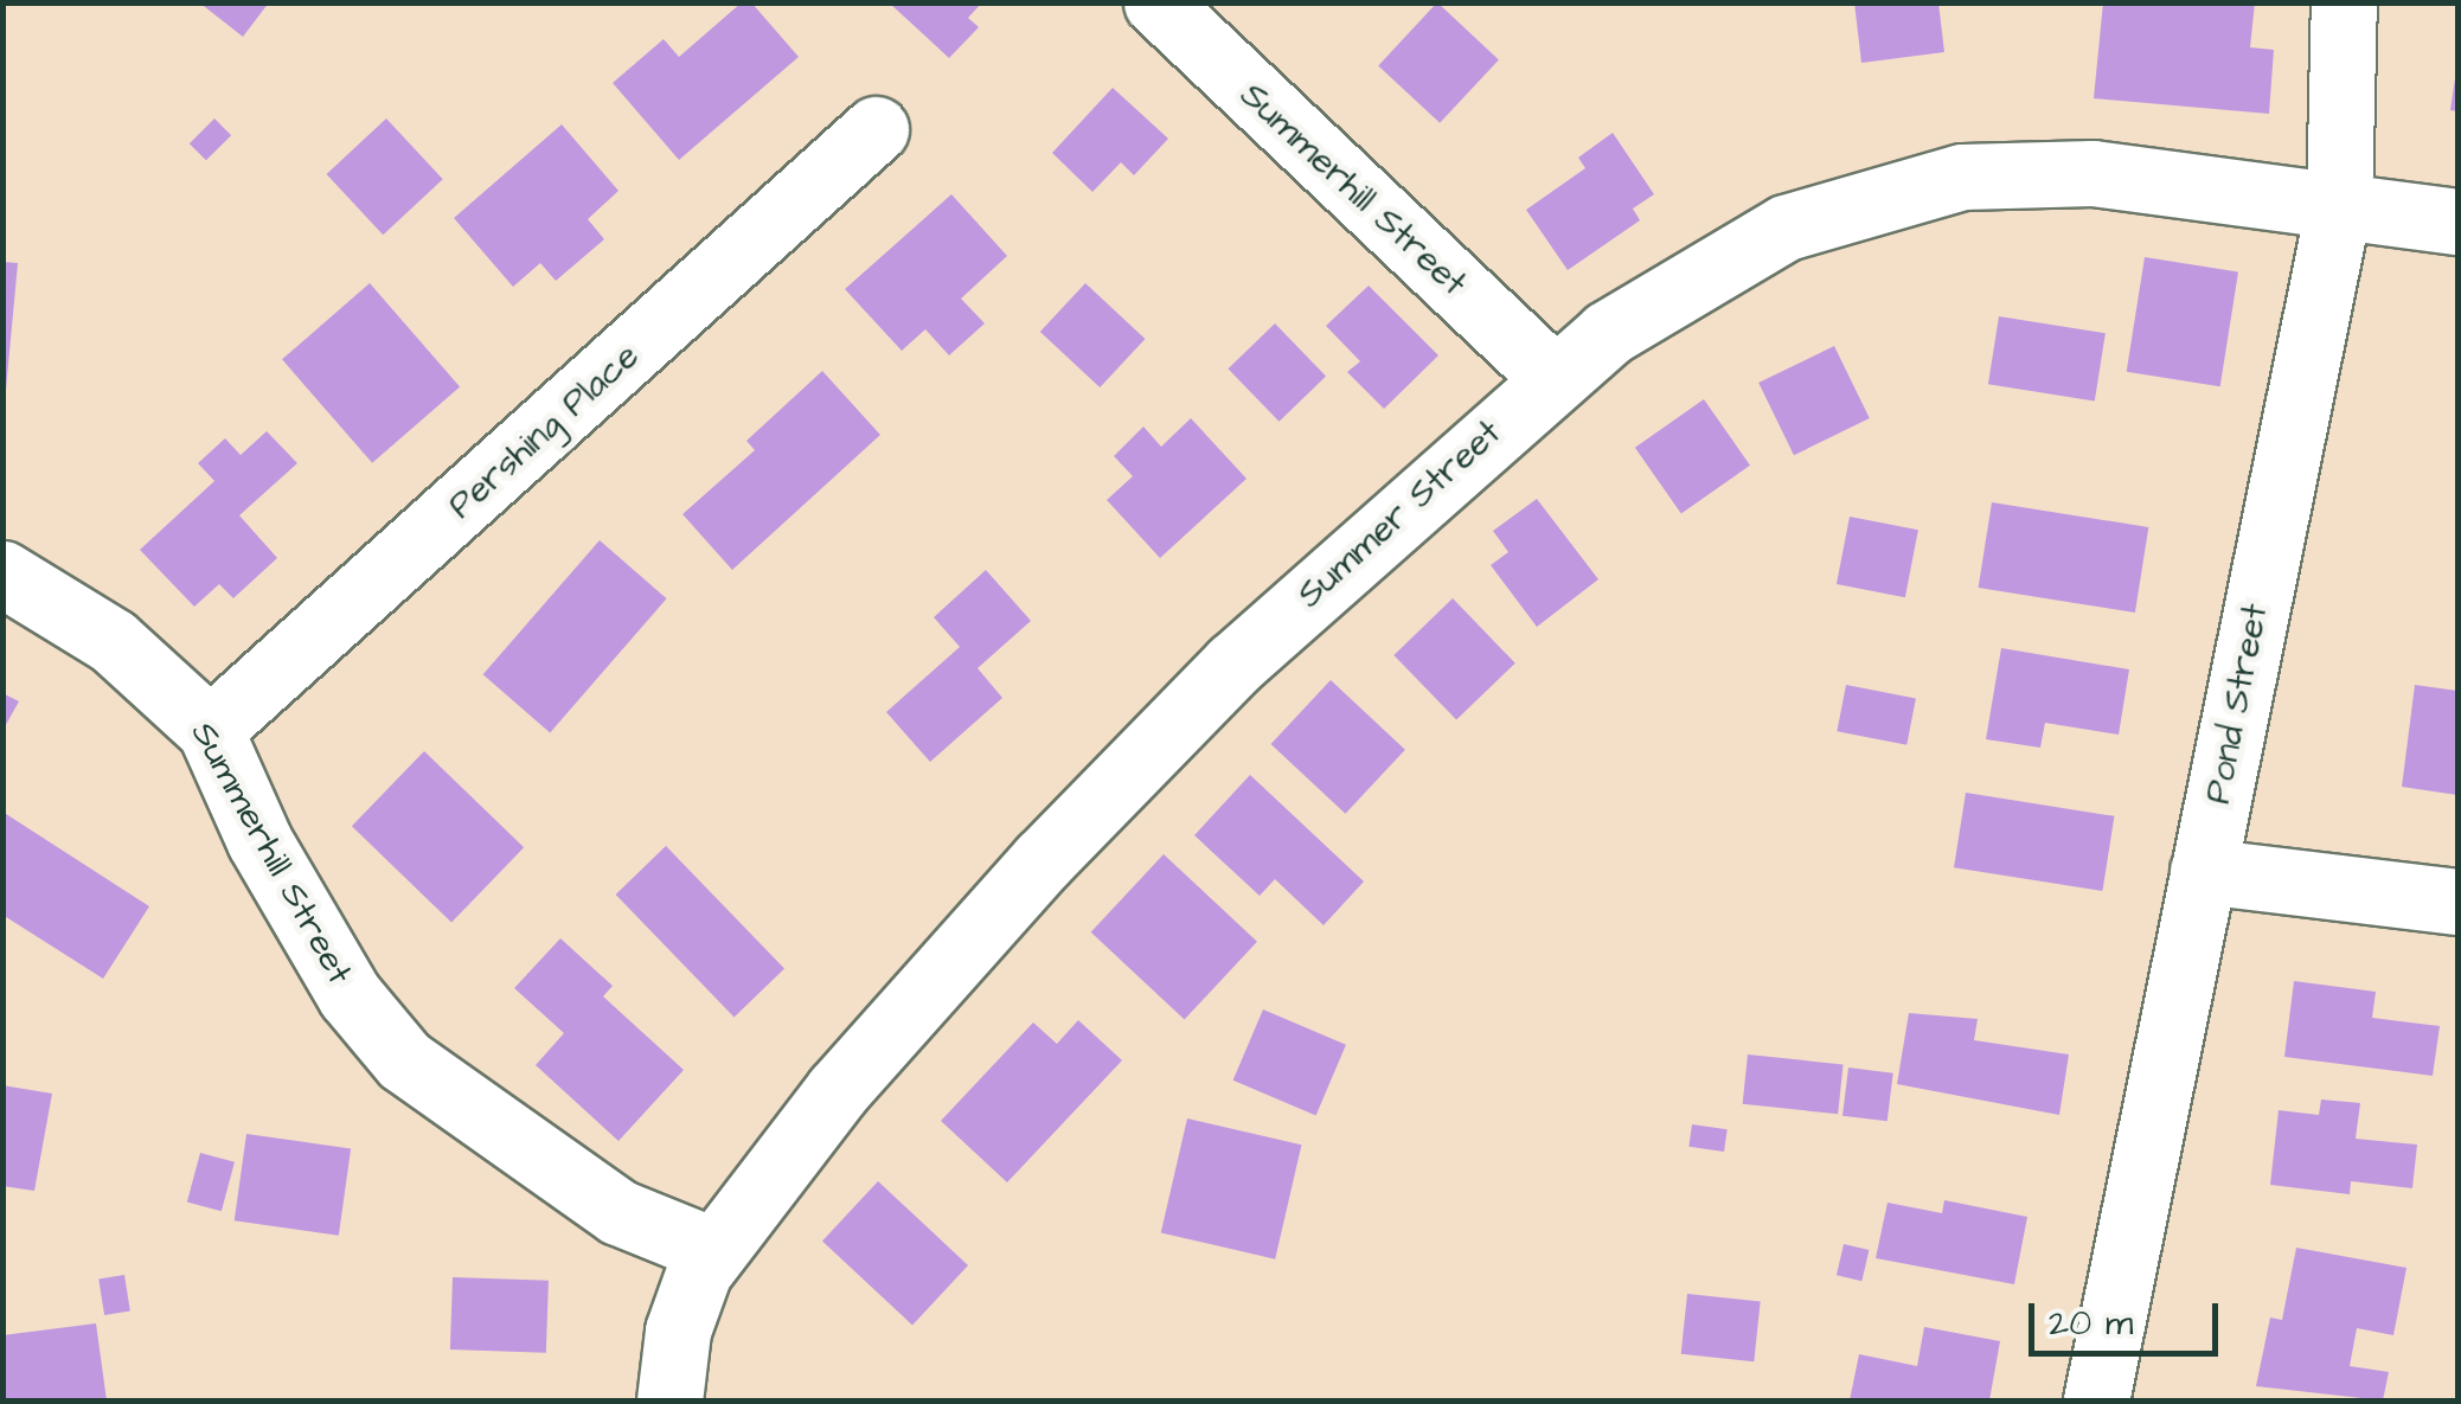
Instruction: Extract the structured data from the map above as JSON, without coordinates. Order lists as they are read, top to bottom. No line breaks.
{"streets":{"street":["Summerhill Street","Pershing Place","Summer Street","Pond Street"]},"crossings":[["Summerhill Street","Pershing Place"],["Summerhill Street","Summer Street"],["Summer Street","Pond Street"]],"scale_bar":"20 m"}
